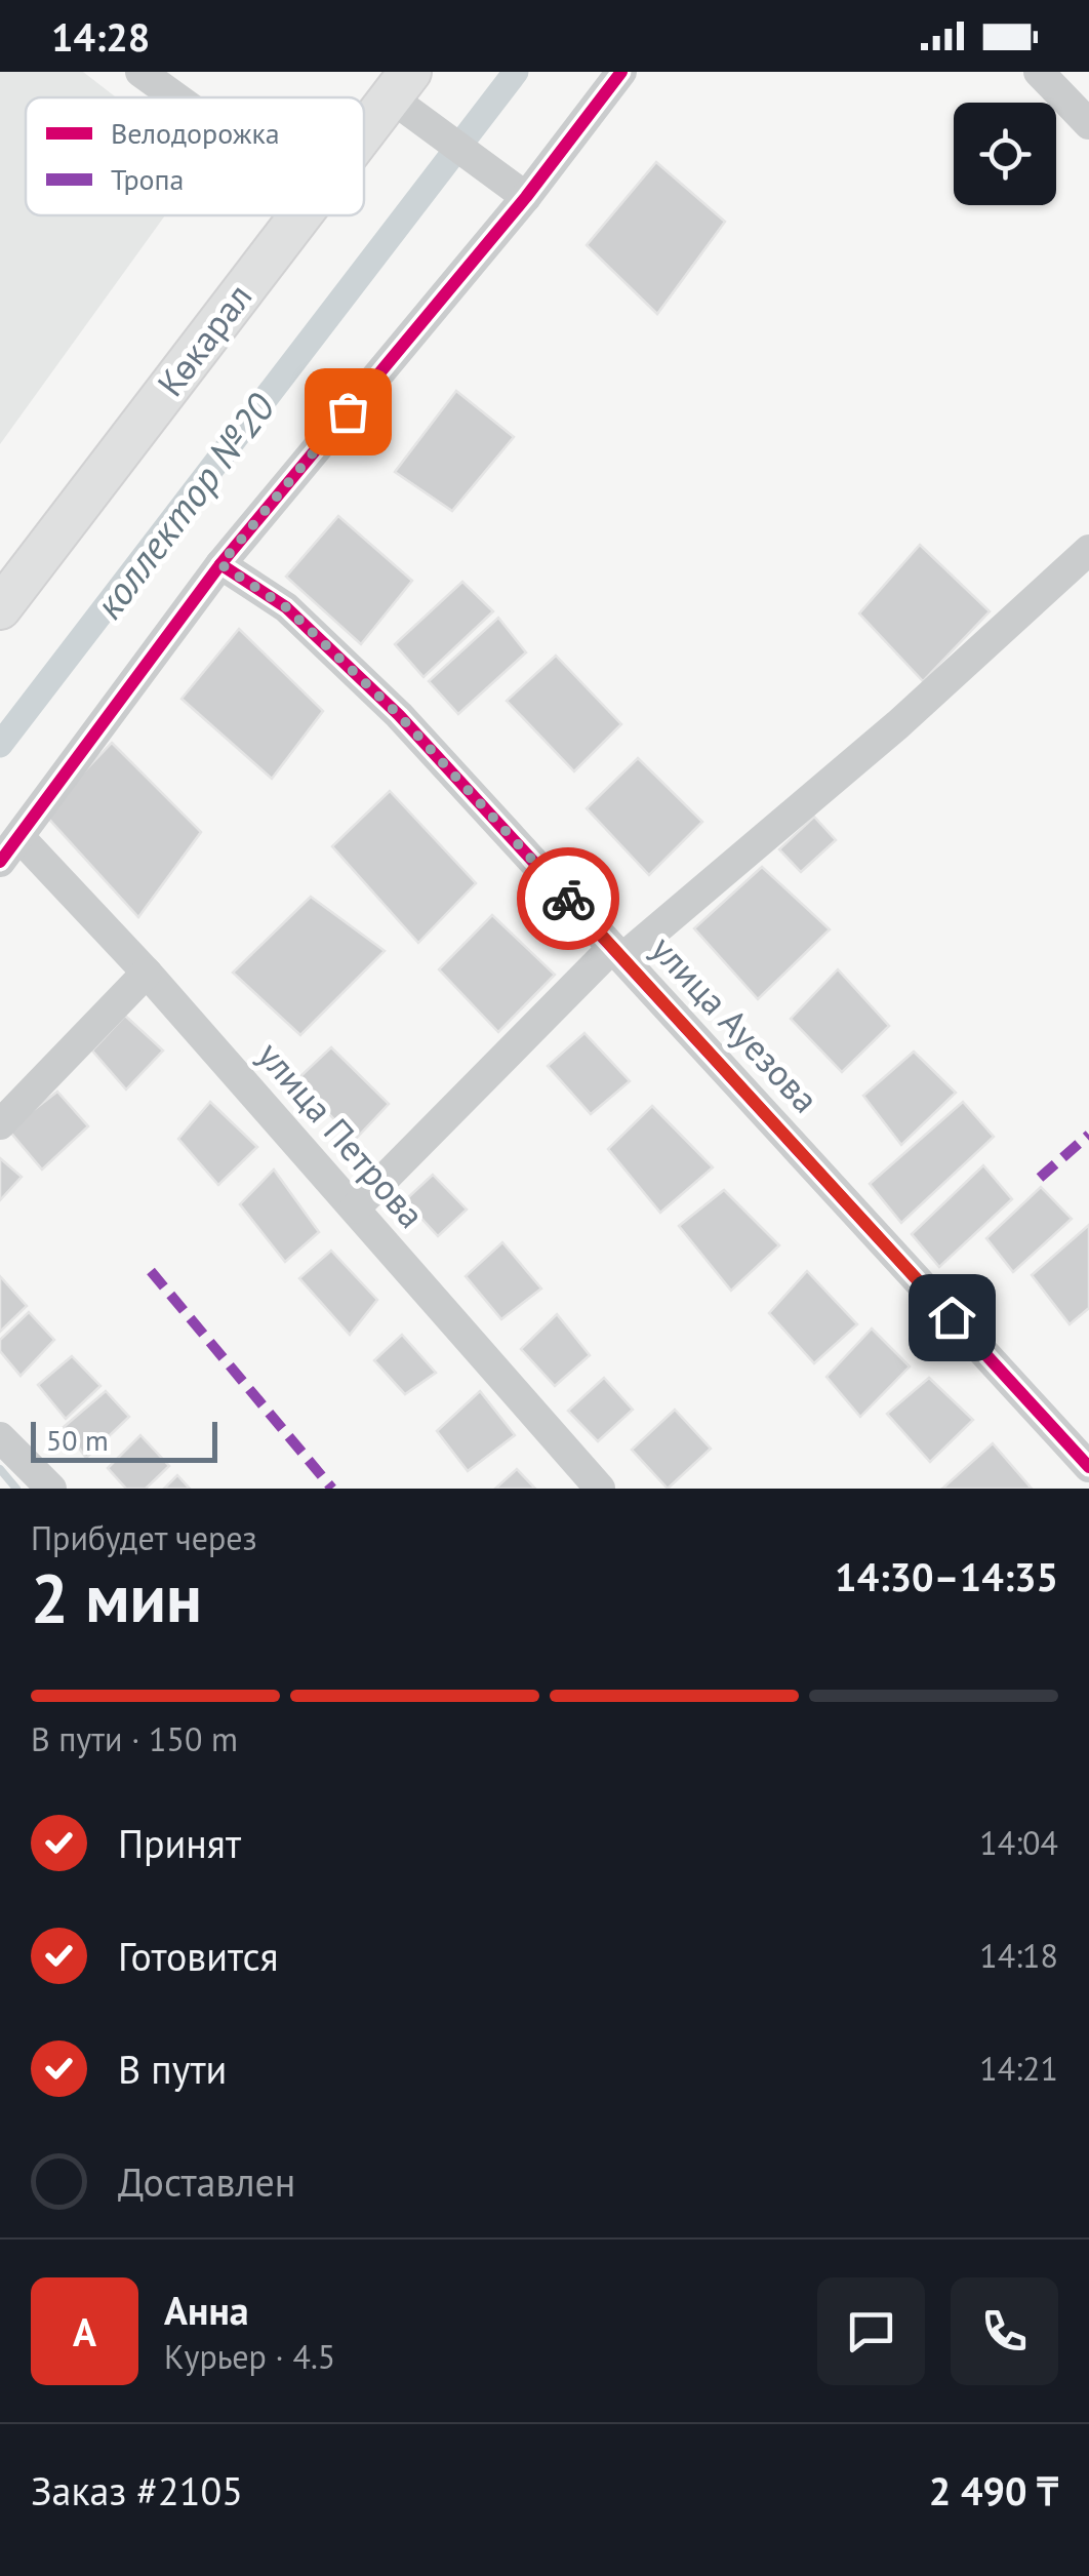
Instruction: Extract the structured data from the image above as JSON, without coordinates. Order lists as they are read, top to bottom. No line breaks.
{"streets":{"main road":["Көкарал"],"street":["улица Ауезова","улица Петрова"]},"water":["коллектор №20"],"legend":["Велодорожка","Тропа"],"scale_bar":"50 m","page":{"status":"14:28","scale":"50 m","heading":["2 мин","Прибудет через","14:30–14:35"],"panel":["Анна","Курьер · 4.5","Заказ #2105","2 490 ₸"],"bar":"В пути · 150 m","list":[["Принят","14:04"],["Готовится","14:18"],["В пути","14:21"],"Доставлен"],"round":"А"}}
